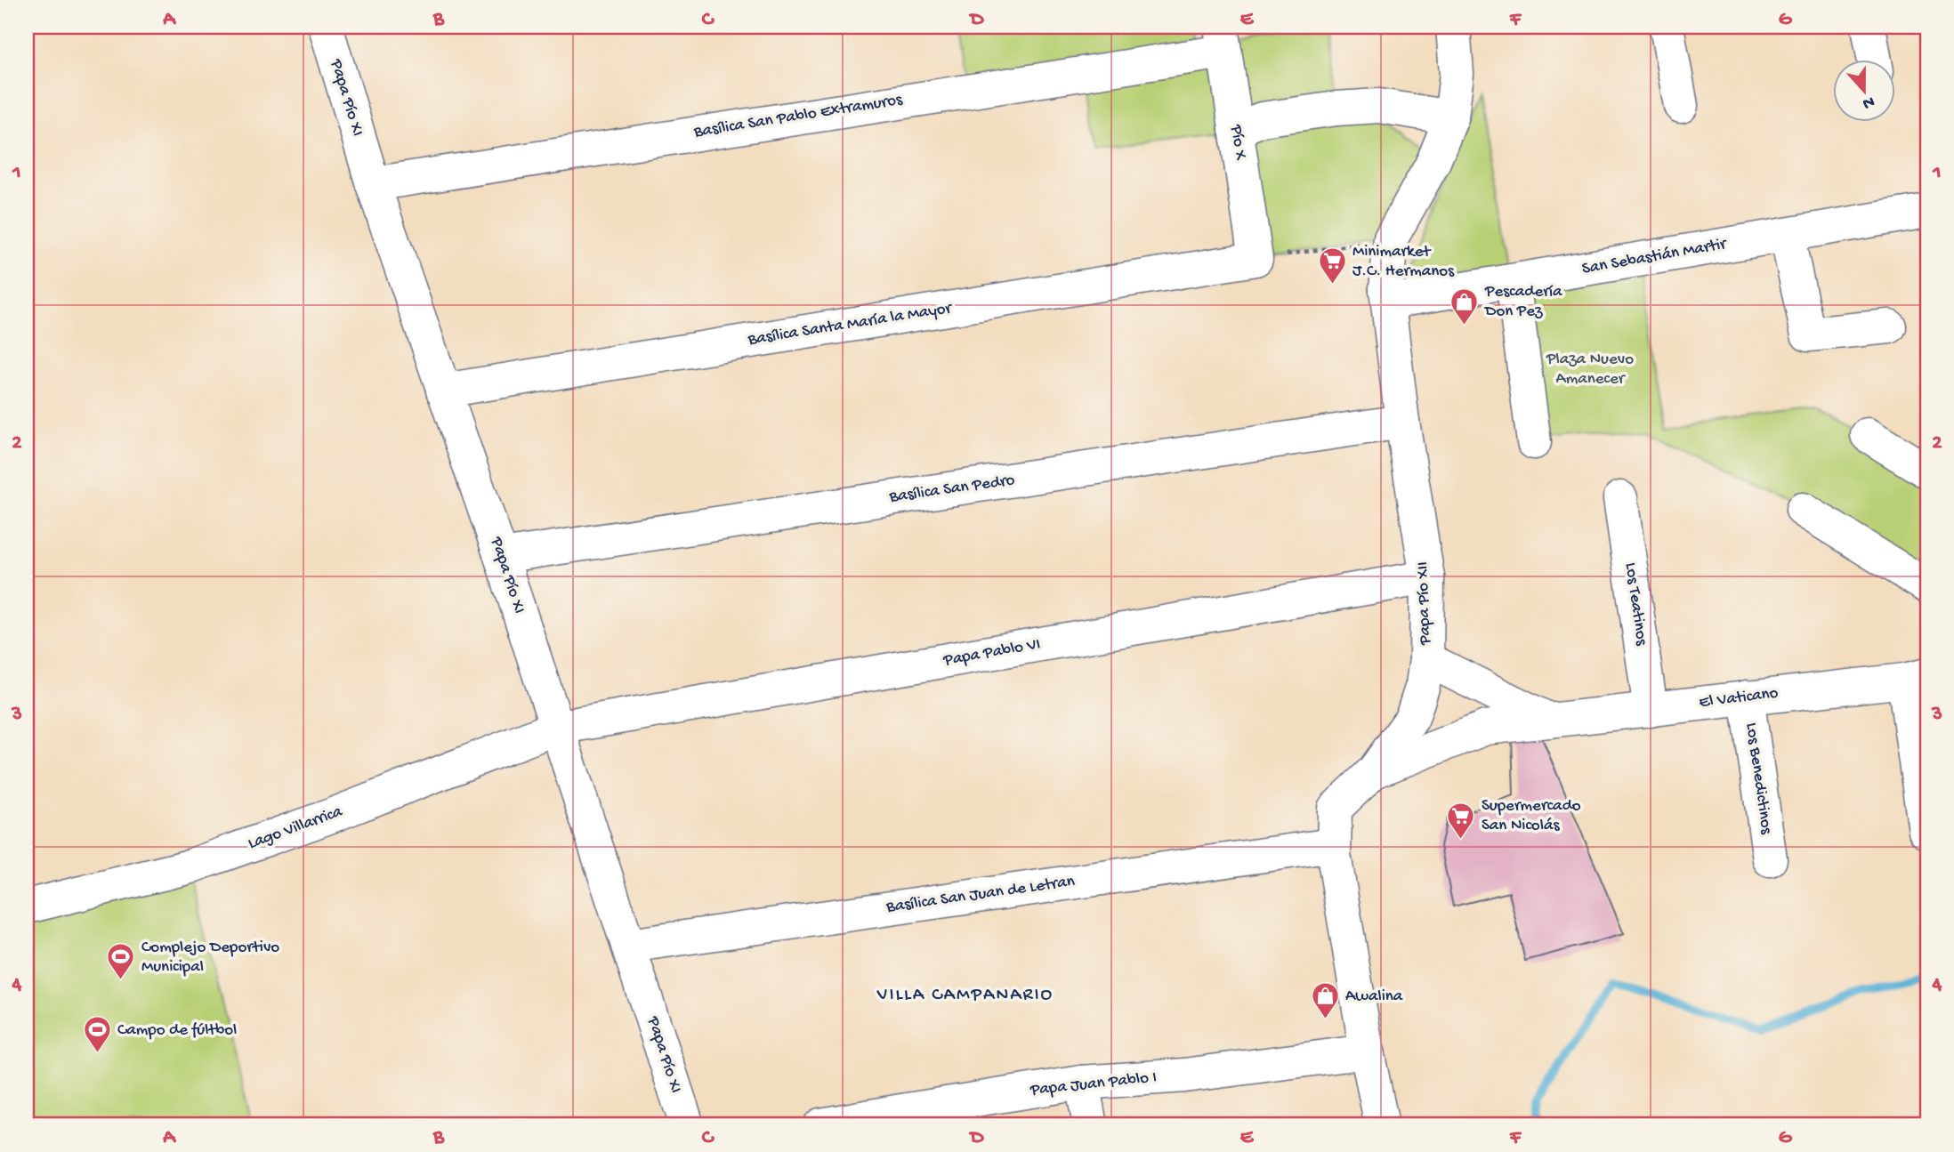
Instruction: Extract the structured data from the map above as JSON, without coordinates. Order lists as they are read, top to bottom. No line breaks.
{"streets":{"street":["Papa Pío XI","Basílica San Pablo Extramuros","Pío X","San Sebastián Martir","Basílica Santa María la Mayor","Basílica San Pedro","Papa Pío XII","Los Teatinos","Papa Pablo VI","El Vaticano","Los Benedictinos","Lago Villarrica","Basílica San Juan de Letran","Papa Juan Pablo I"]},"crossings":[["Papa Pío XI","Basílica San Pablo Extramuros"],["Papa Pío XI","Basílica Santa María la Mayor"],["Papa Pío XI","Basílica San Pedro"],["Papa Pío XI","Papa Pablo VI"],["Papa Pío XI","Lago Villarrica"],["Papa Pío XI","Basílica San Juan de Letran"],["Basílica San Pablo Extramuros","Pío X"],["Pío X","Basílica Santa María la Mayor"],["San Sebastián Martir","Papa Pío XII"],["Basílica San Pedro","Papa Pío XII"],["Papa Pío XII","Papa Pablo VI"],["Papa Pío XII","El Vaticano"],["Papa Pío XII","Basílica San Juan de Letran"],["Papa Pío XII","Papa Juan Pablo I"],["Los Teatinos","El Vaticano"],["Papa Pablo VI","Lago Villarrica"],["El Vaticano","Los Benedictinos"]],"districts":["VILLA CAMPANARIO"],"parks":["Plaza Nuevo Amanecer"],"places":{"supermarket":["Minimarket J.C. Hermanos","Supermercado San Nicolás"],"shop":["Pescadería Don Pez","Awalina"],"sports":["Complejo Deportivo Municipal","Campo de fúltbol"]},"north":"bottom","grid":{"columns":["A","B","C","D","E","F","G"],"rows":["1","2","3","4"]}}
